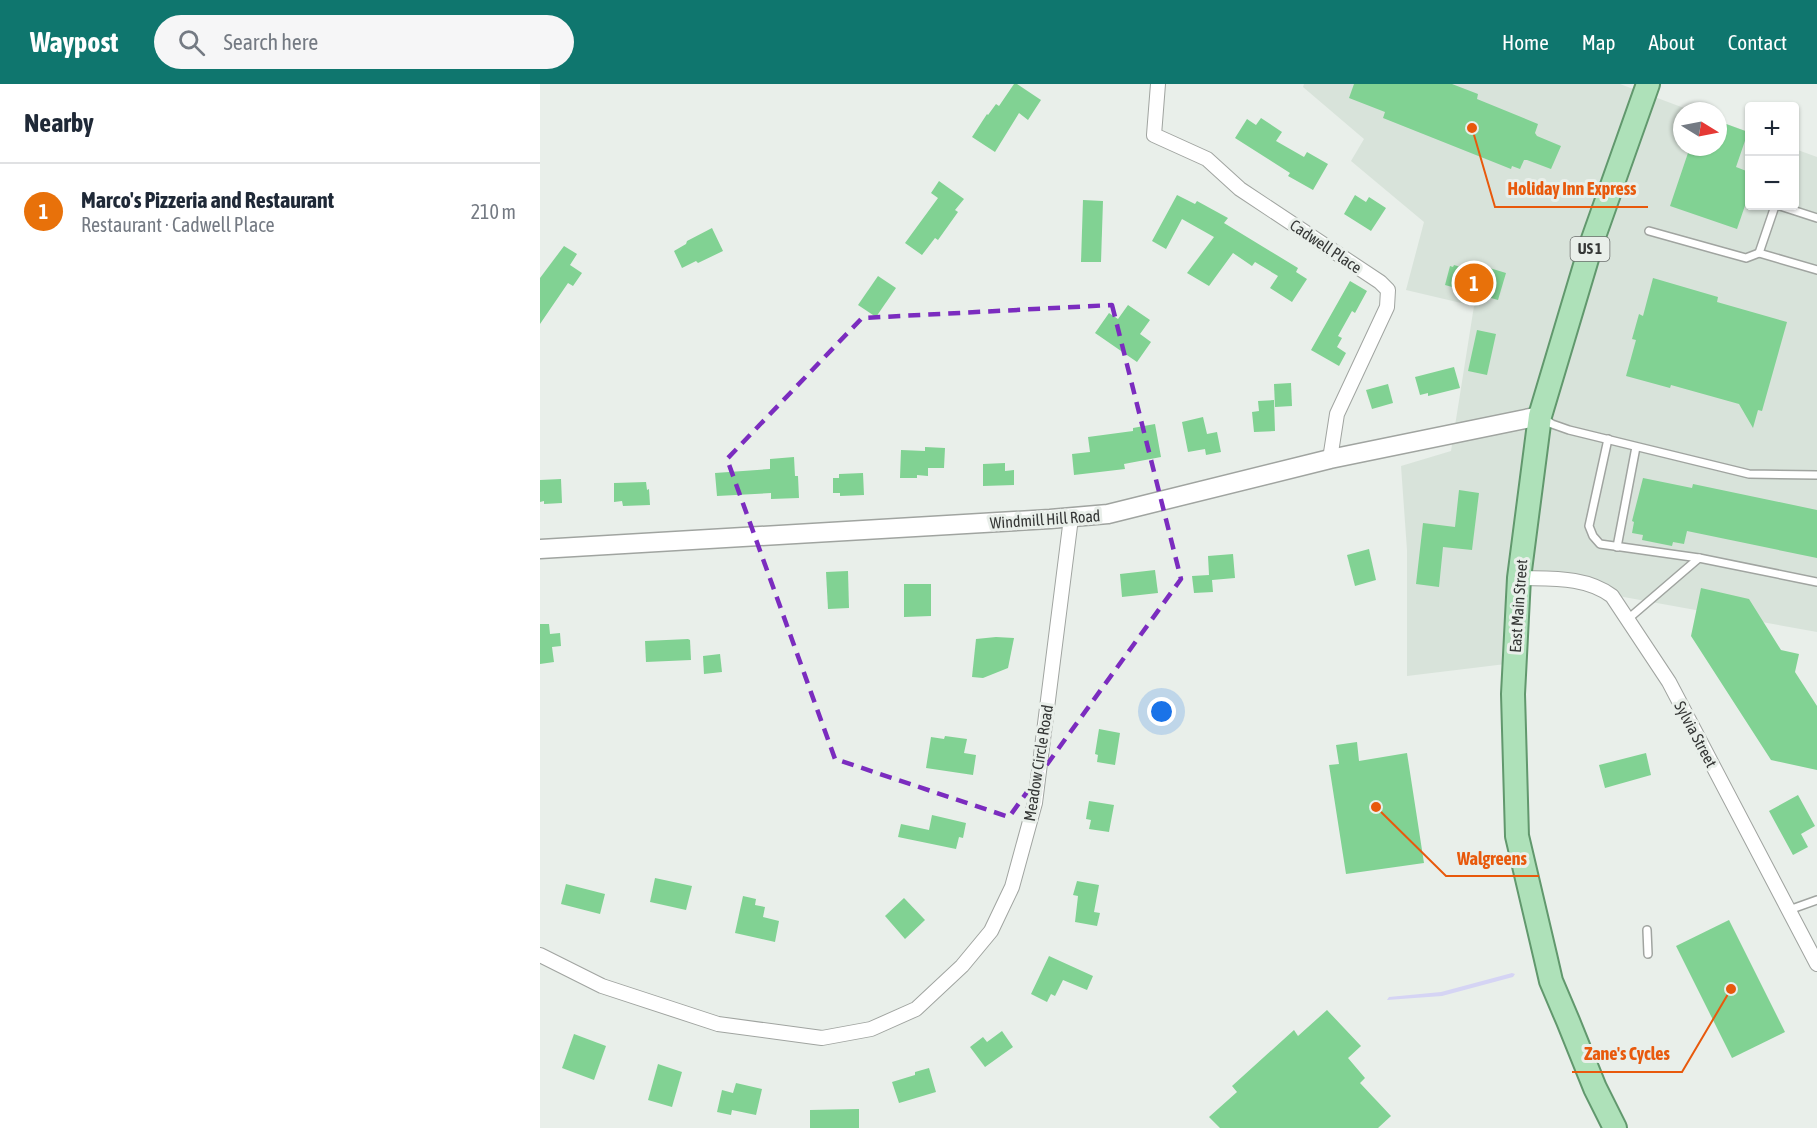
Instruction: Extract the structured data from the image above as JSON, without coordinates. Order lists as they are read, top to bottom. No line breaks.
{"streets":{"main road":["US 1","East Main Street"],"street":["Cadwell Place","Windmill Hill Road","Sylvia Street","Meadow Circle Road"]},"crossings":[["Cadwell Place","Windmill Hill Road"],["Windmill Hill Road","East Main Street"],["Windmill Hill Road","Meadow Circle Road"],["East Main Street","Sylvia Street"]],"places":["Holiday Inn Express","Walgreens","Zane's Cycles"],"north":"right","page":{"header":"Waypost","search":"Search here","nav":["Home","Map","About","Contact"],"heading":"Nearby","map_buttons":["+","−"],"list":[{"mark":"1","name":"Marco's Pizzeria and Restaurant","note":"Restaurant · Cadwell Place","value":"210 m"}],"pins":"1"}}
